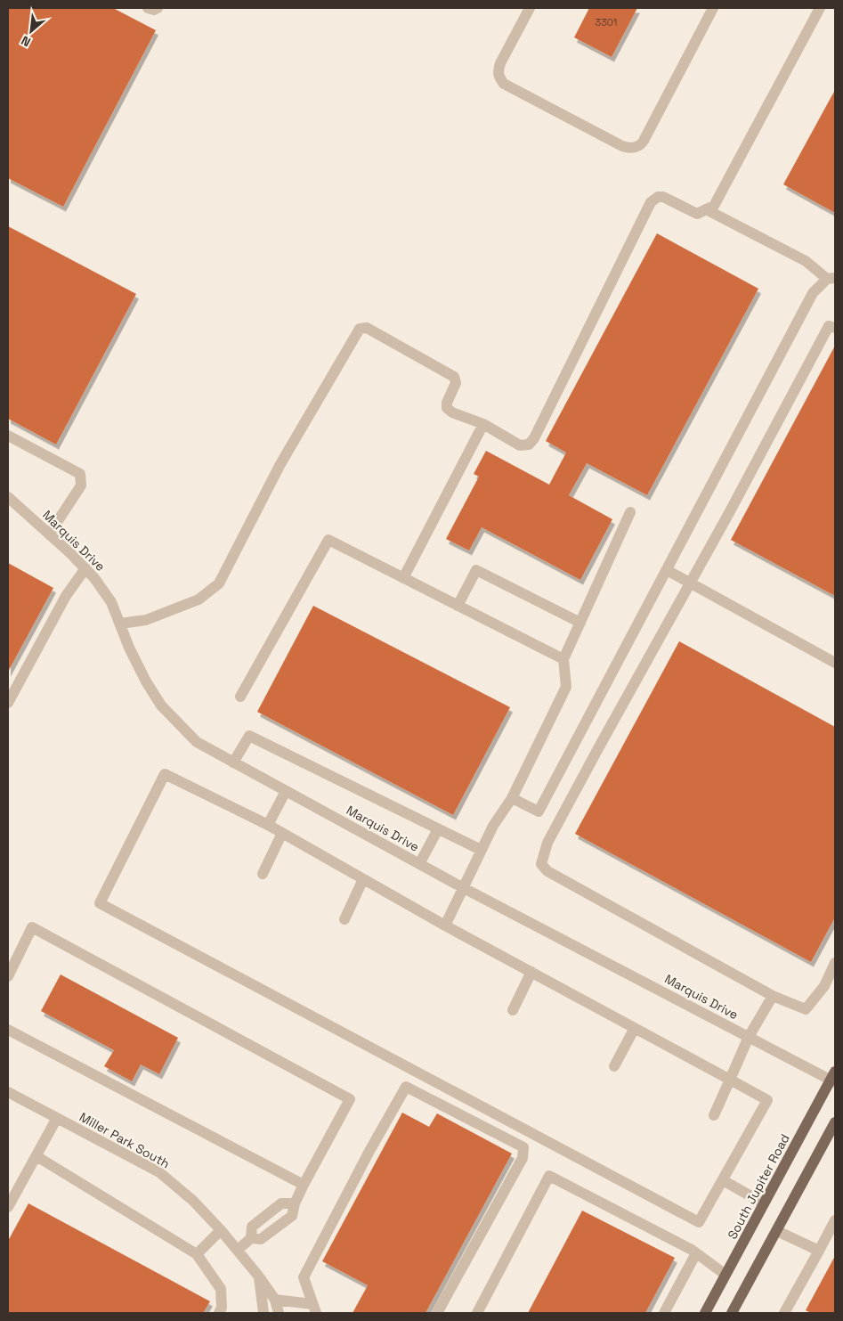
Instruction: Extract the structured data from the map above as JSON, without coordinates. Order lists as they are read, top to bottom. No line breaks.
{"streets":{"main road":["South Jupiter Road"],"street":["Marquis Drive","Miller Park South"]},"crossings":[["Marquis Drive","South Jupiter Road"]],"house_numbers":["3301"],"north":"bottom left"}
